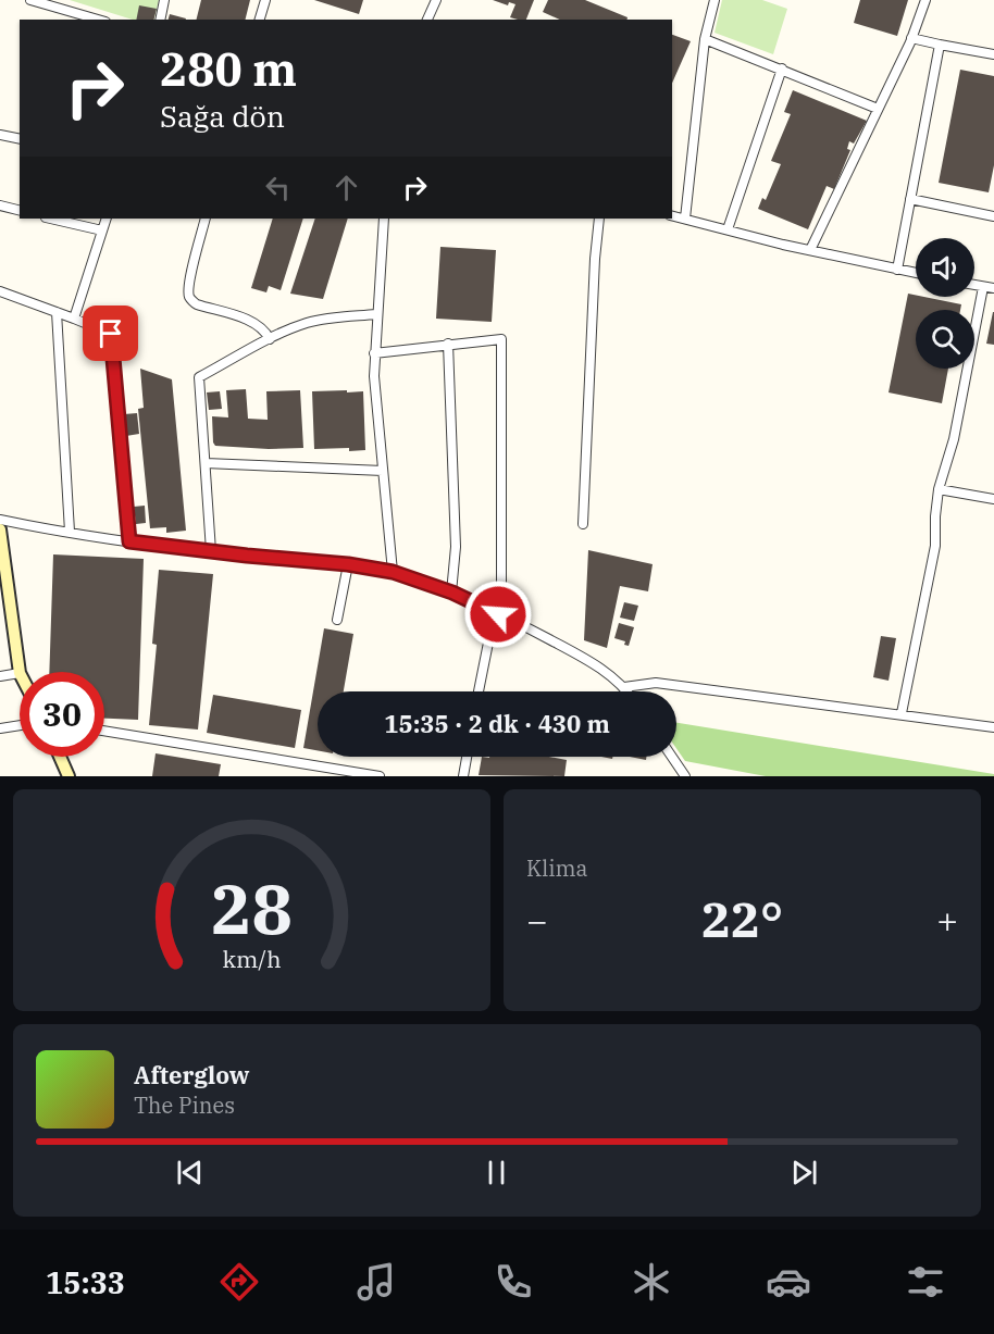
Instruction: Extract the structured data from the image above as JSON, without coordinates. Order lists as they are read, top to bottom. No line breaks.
{"page":{"turn":["280 m","Sağa dön"],"limit":"30","trip":"15:35 · 2 dk · 430 m","tile":"Klima","heat":["−","22°","+"],"song":["Afterglow","The Pines"],"tabs":"15:33","gauge":["28","km/h"]}}
